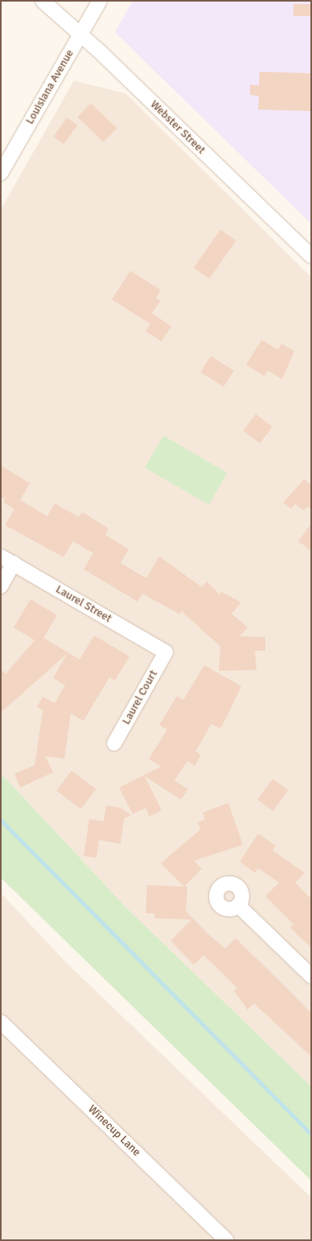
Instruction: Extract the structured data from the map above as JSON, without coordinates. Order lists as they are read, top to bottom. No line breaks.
{"streets":{"street":["Louisiana Avenue","Webster Street","Laurel Street","Laurel Court","Winecup Lane"]},"crossings":[["Louisiana Avenue","Webster Street"],["Laurel Street","Laurel Court"]]}
